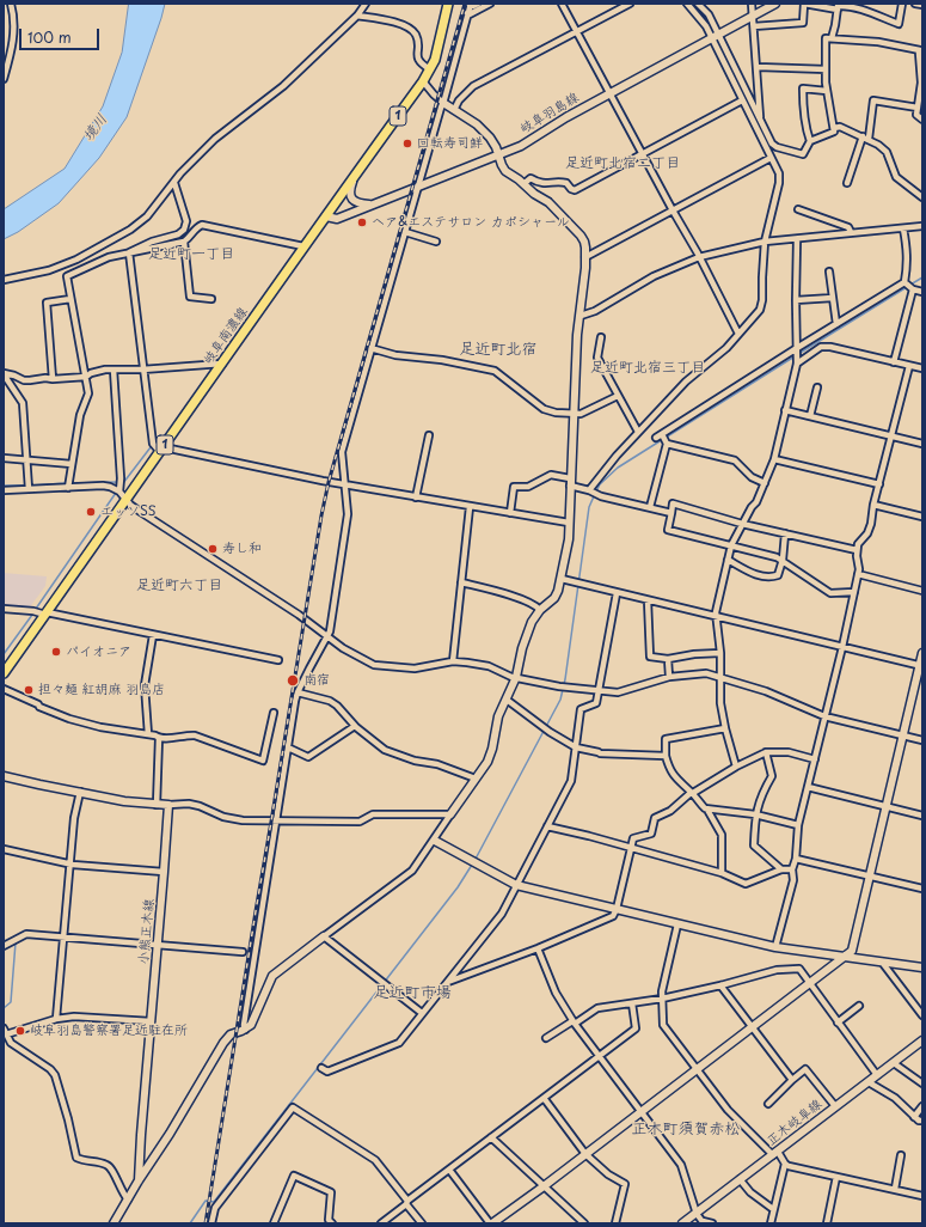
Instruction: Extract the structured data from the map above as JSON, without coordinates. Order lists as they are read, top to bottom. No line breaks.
{"streets":{"main road":["1","岐阜南濃線"],"street":["岐阜羽島線","小熊正木線","正木岐阜線"]},"crossings":[["岐阜羽島線","岐阜南濃線"]],"districts":["足近町北宿二丁目","足近町一丁目","足近町北宿","足近町北宿三丁目","足近町六丁目","足近町市場","正木町須賀赤松"],"water":["境川"],"places":["回転寿司鮮","ヘア&エステサロン カポシャール","エッソSS","寿し和","パイオニア","南宿","担々麺 紅胡麻 羽島店","岐阜羽島警察署足近駐在所"],"scale_bar":"100 m"}
